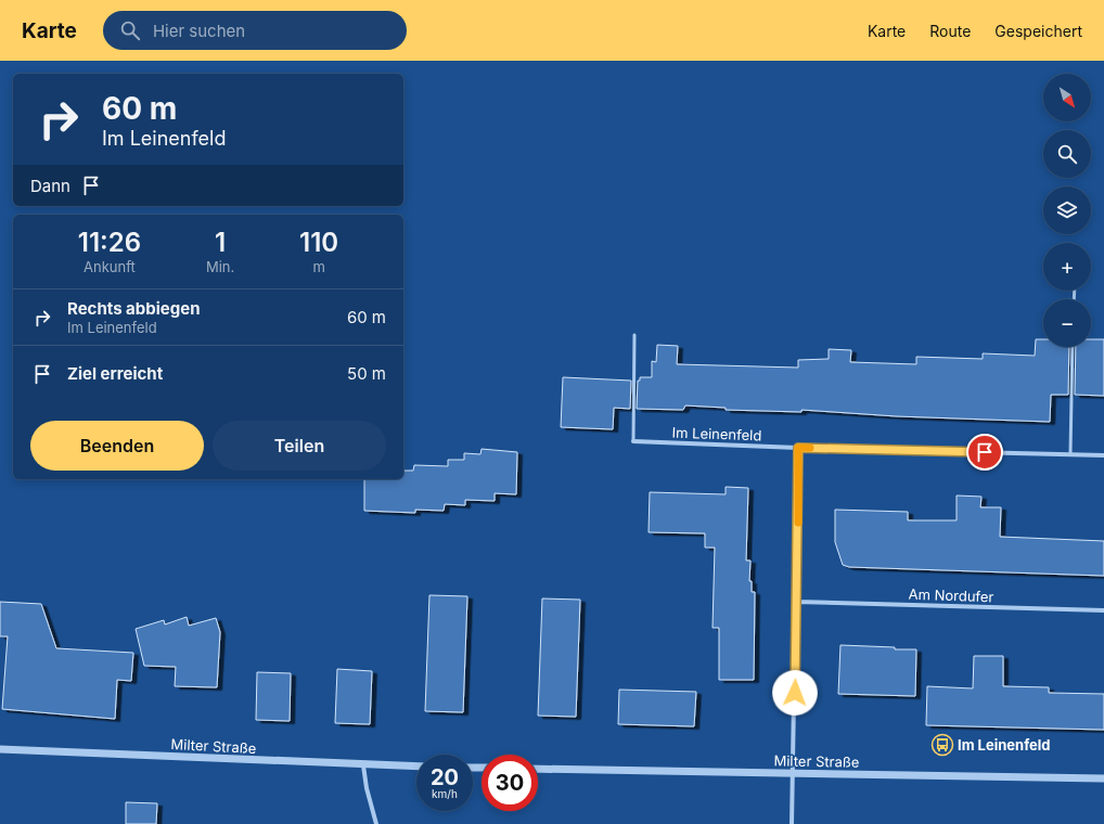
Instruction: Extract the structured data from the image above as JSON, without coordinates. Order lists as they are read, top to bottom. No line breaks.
{"streets":{"street":["Im Leinenfeld","Am Nordufer","Milter Straße"]},"places":{"bus stop":["Im Leinenfeld"]},"north":"bottom right","page":{"header":"Karte","search":"Hier suchen","nav":["Karte","Route","Gespeichert"],"map_buttons":["+","−"],"turn":["60 m","Im Leinenfeld"],"then":"Dann","eta":["11:26","Ankunft","1","Min.","110","m"],"list":[{"name":"Rechts abbiegen","note":"Im Leinenfeld","value":"60 m"},{"name":"Ziel erreicht","value":"50 m"}],"buttons":["Beenden","Teilen"],"speed":"20 km/h","limit":"30"}}
